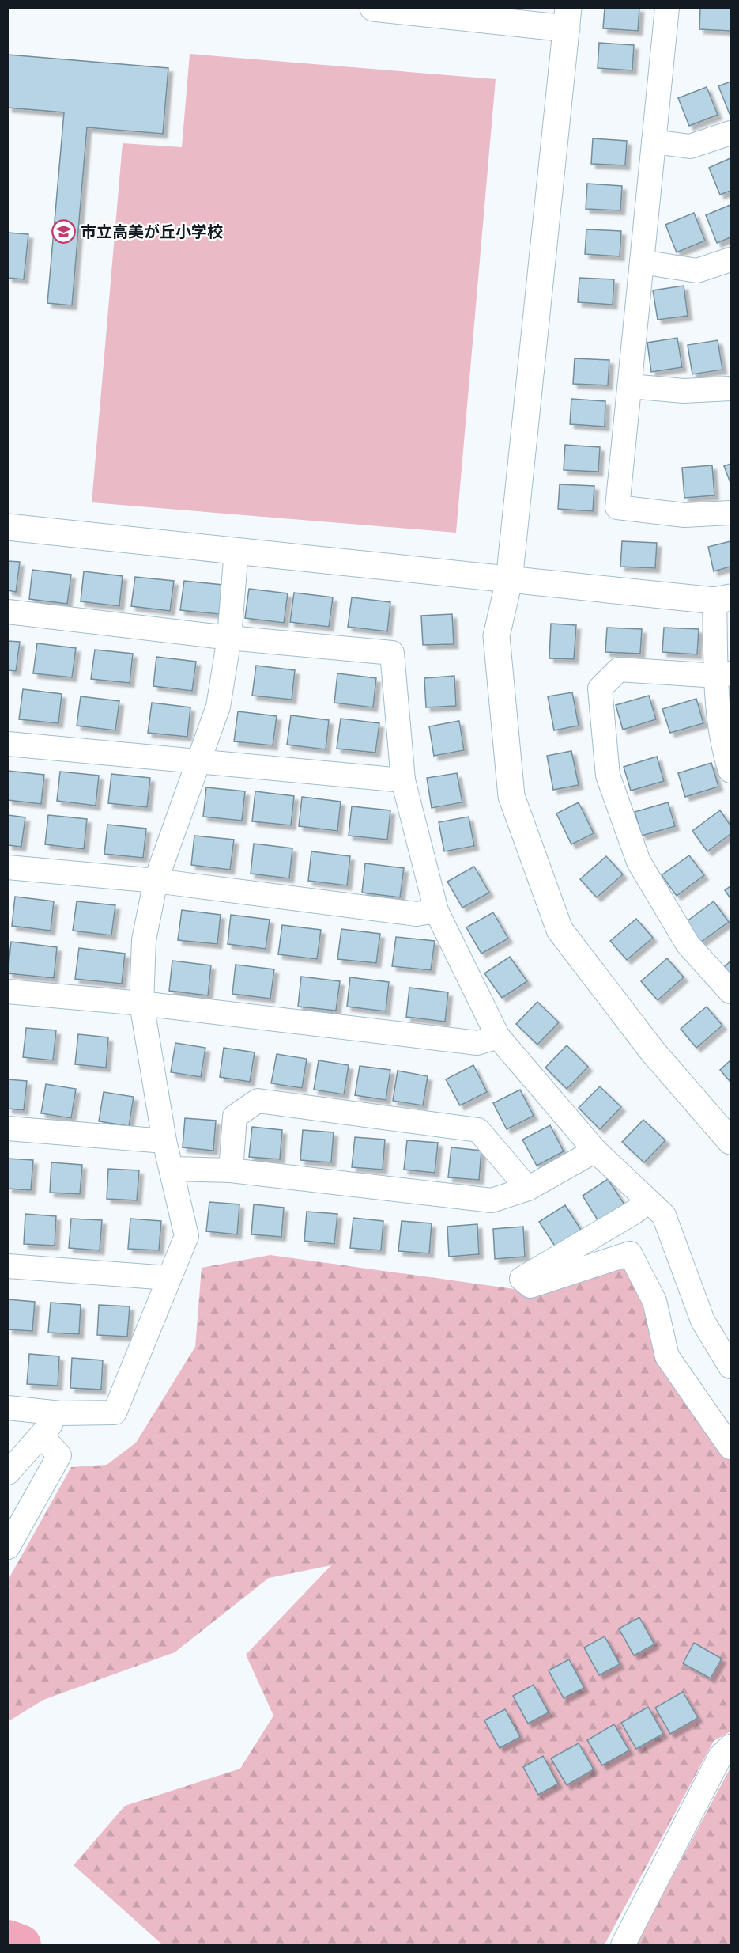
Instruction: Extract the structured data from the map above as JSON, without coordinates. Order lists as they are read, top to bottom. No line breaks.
{"places":{"school or university":["市立高美が丘小学校"]}}
